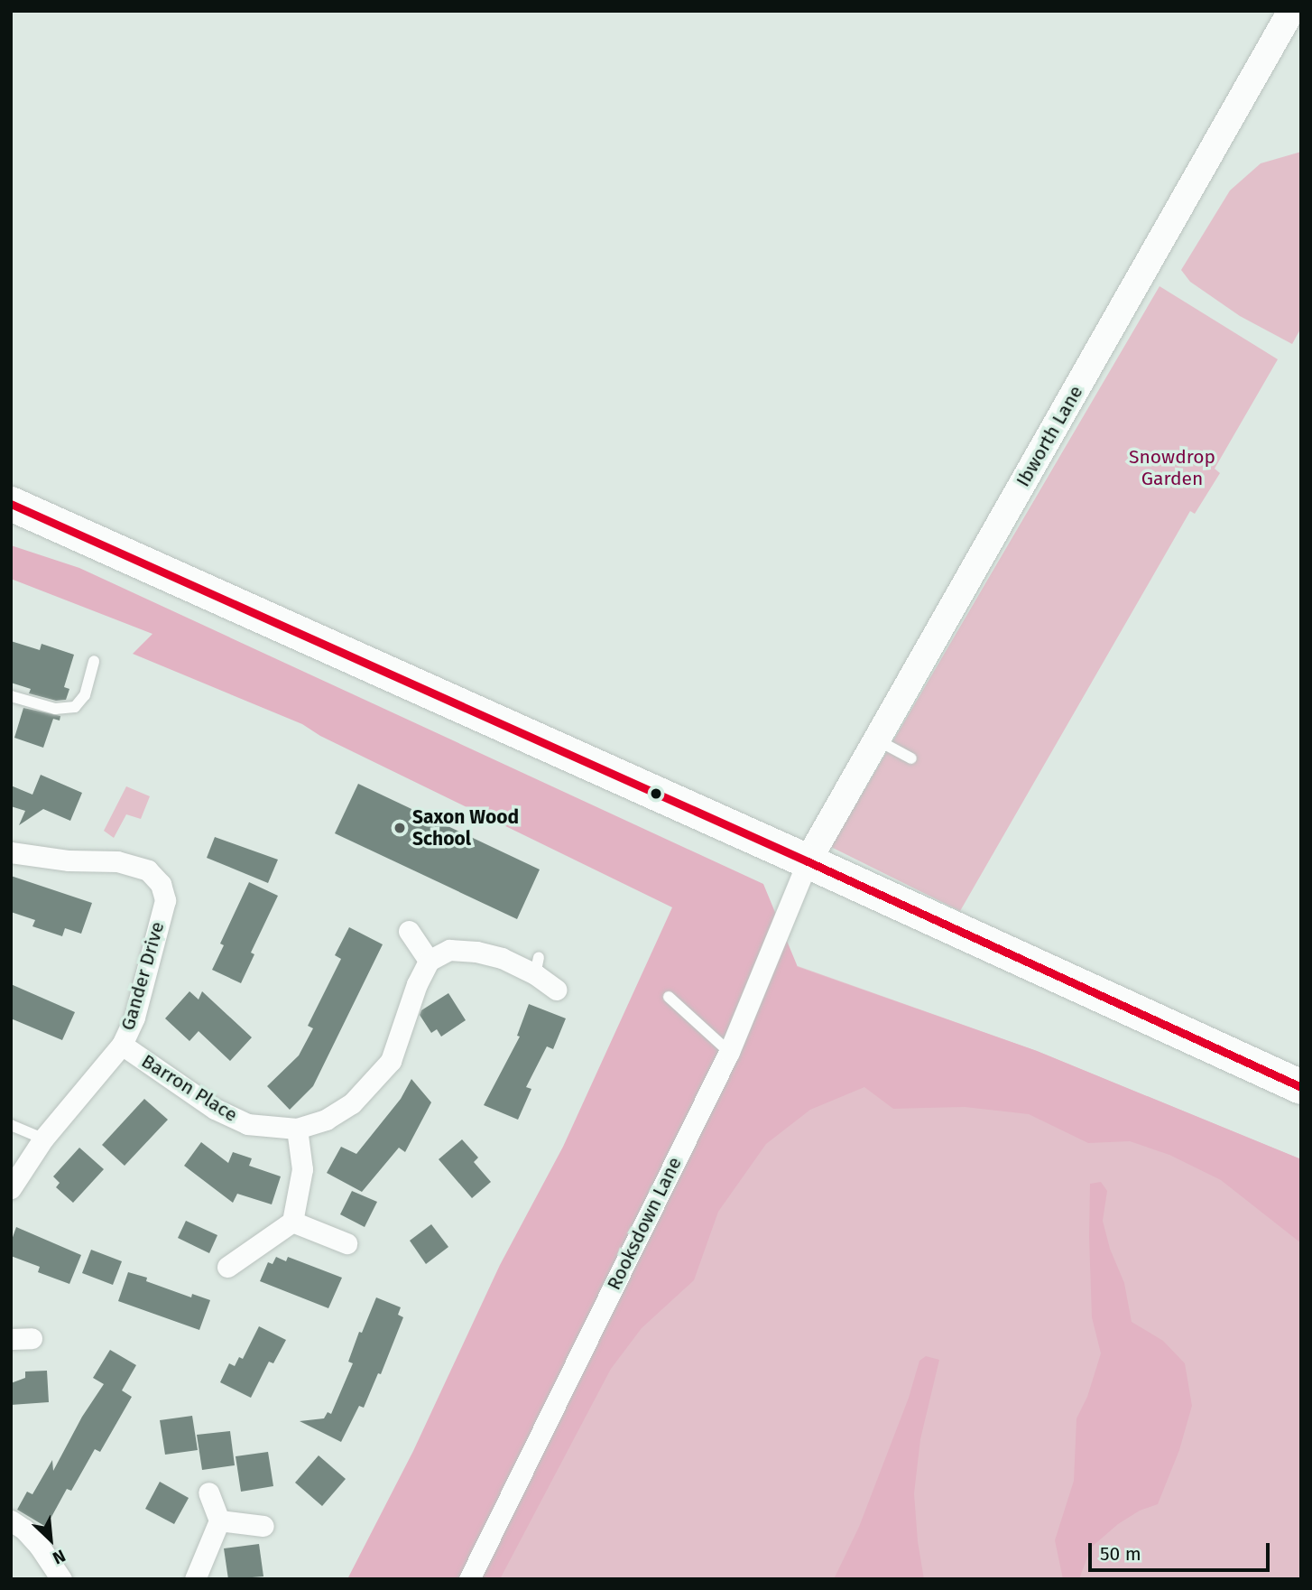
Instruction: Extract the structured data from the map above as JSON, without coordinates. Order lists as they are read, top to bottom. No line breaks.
{"streets":{"street":["Ibworth Lane","Gander Drive","Barron Place","Rooksdown Lane"]},"crossings":[["Ibworth Lane","Rooksdown Lane"],["Gander Drive","Barron Place"]],"parks":["Snowdrop Garden"],"places":["Saxon Wood School"],"scale_bar":"50 m","north":"bottom right"}
